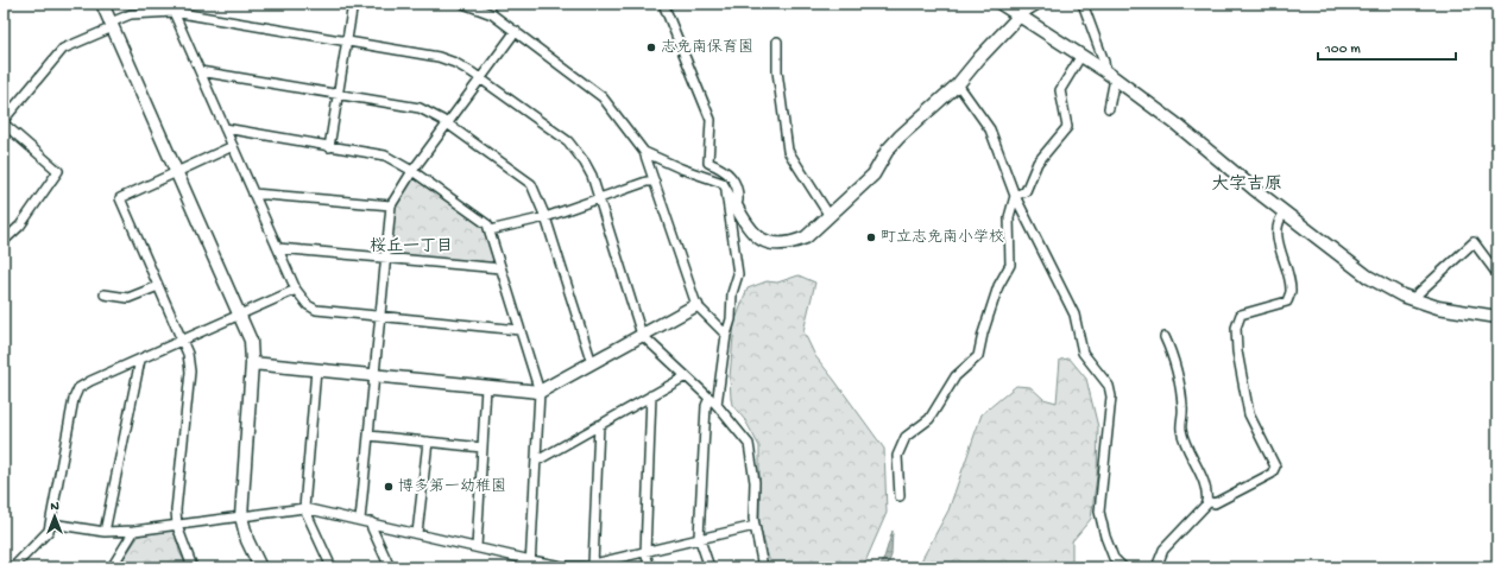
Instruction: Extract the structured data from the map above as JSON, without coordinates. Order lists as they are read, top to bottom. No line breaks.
{"districts":["大字吉原","桜丘一丁目"],"places":["志免南保育園","町立志免南小学校","博多第一幼稚園"],"scale_bar":"100 m","north":"top"}
